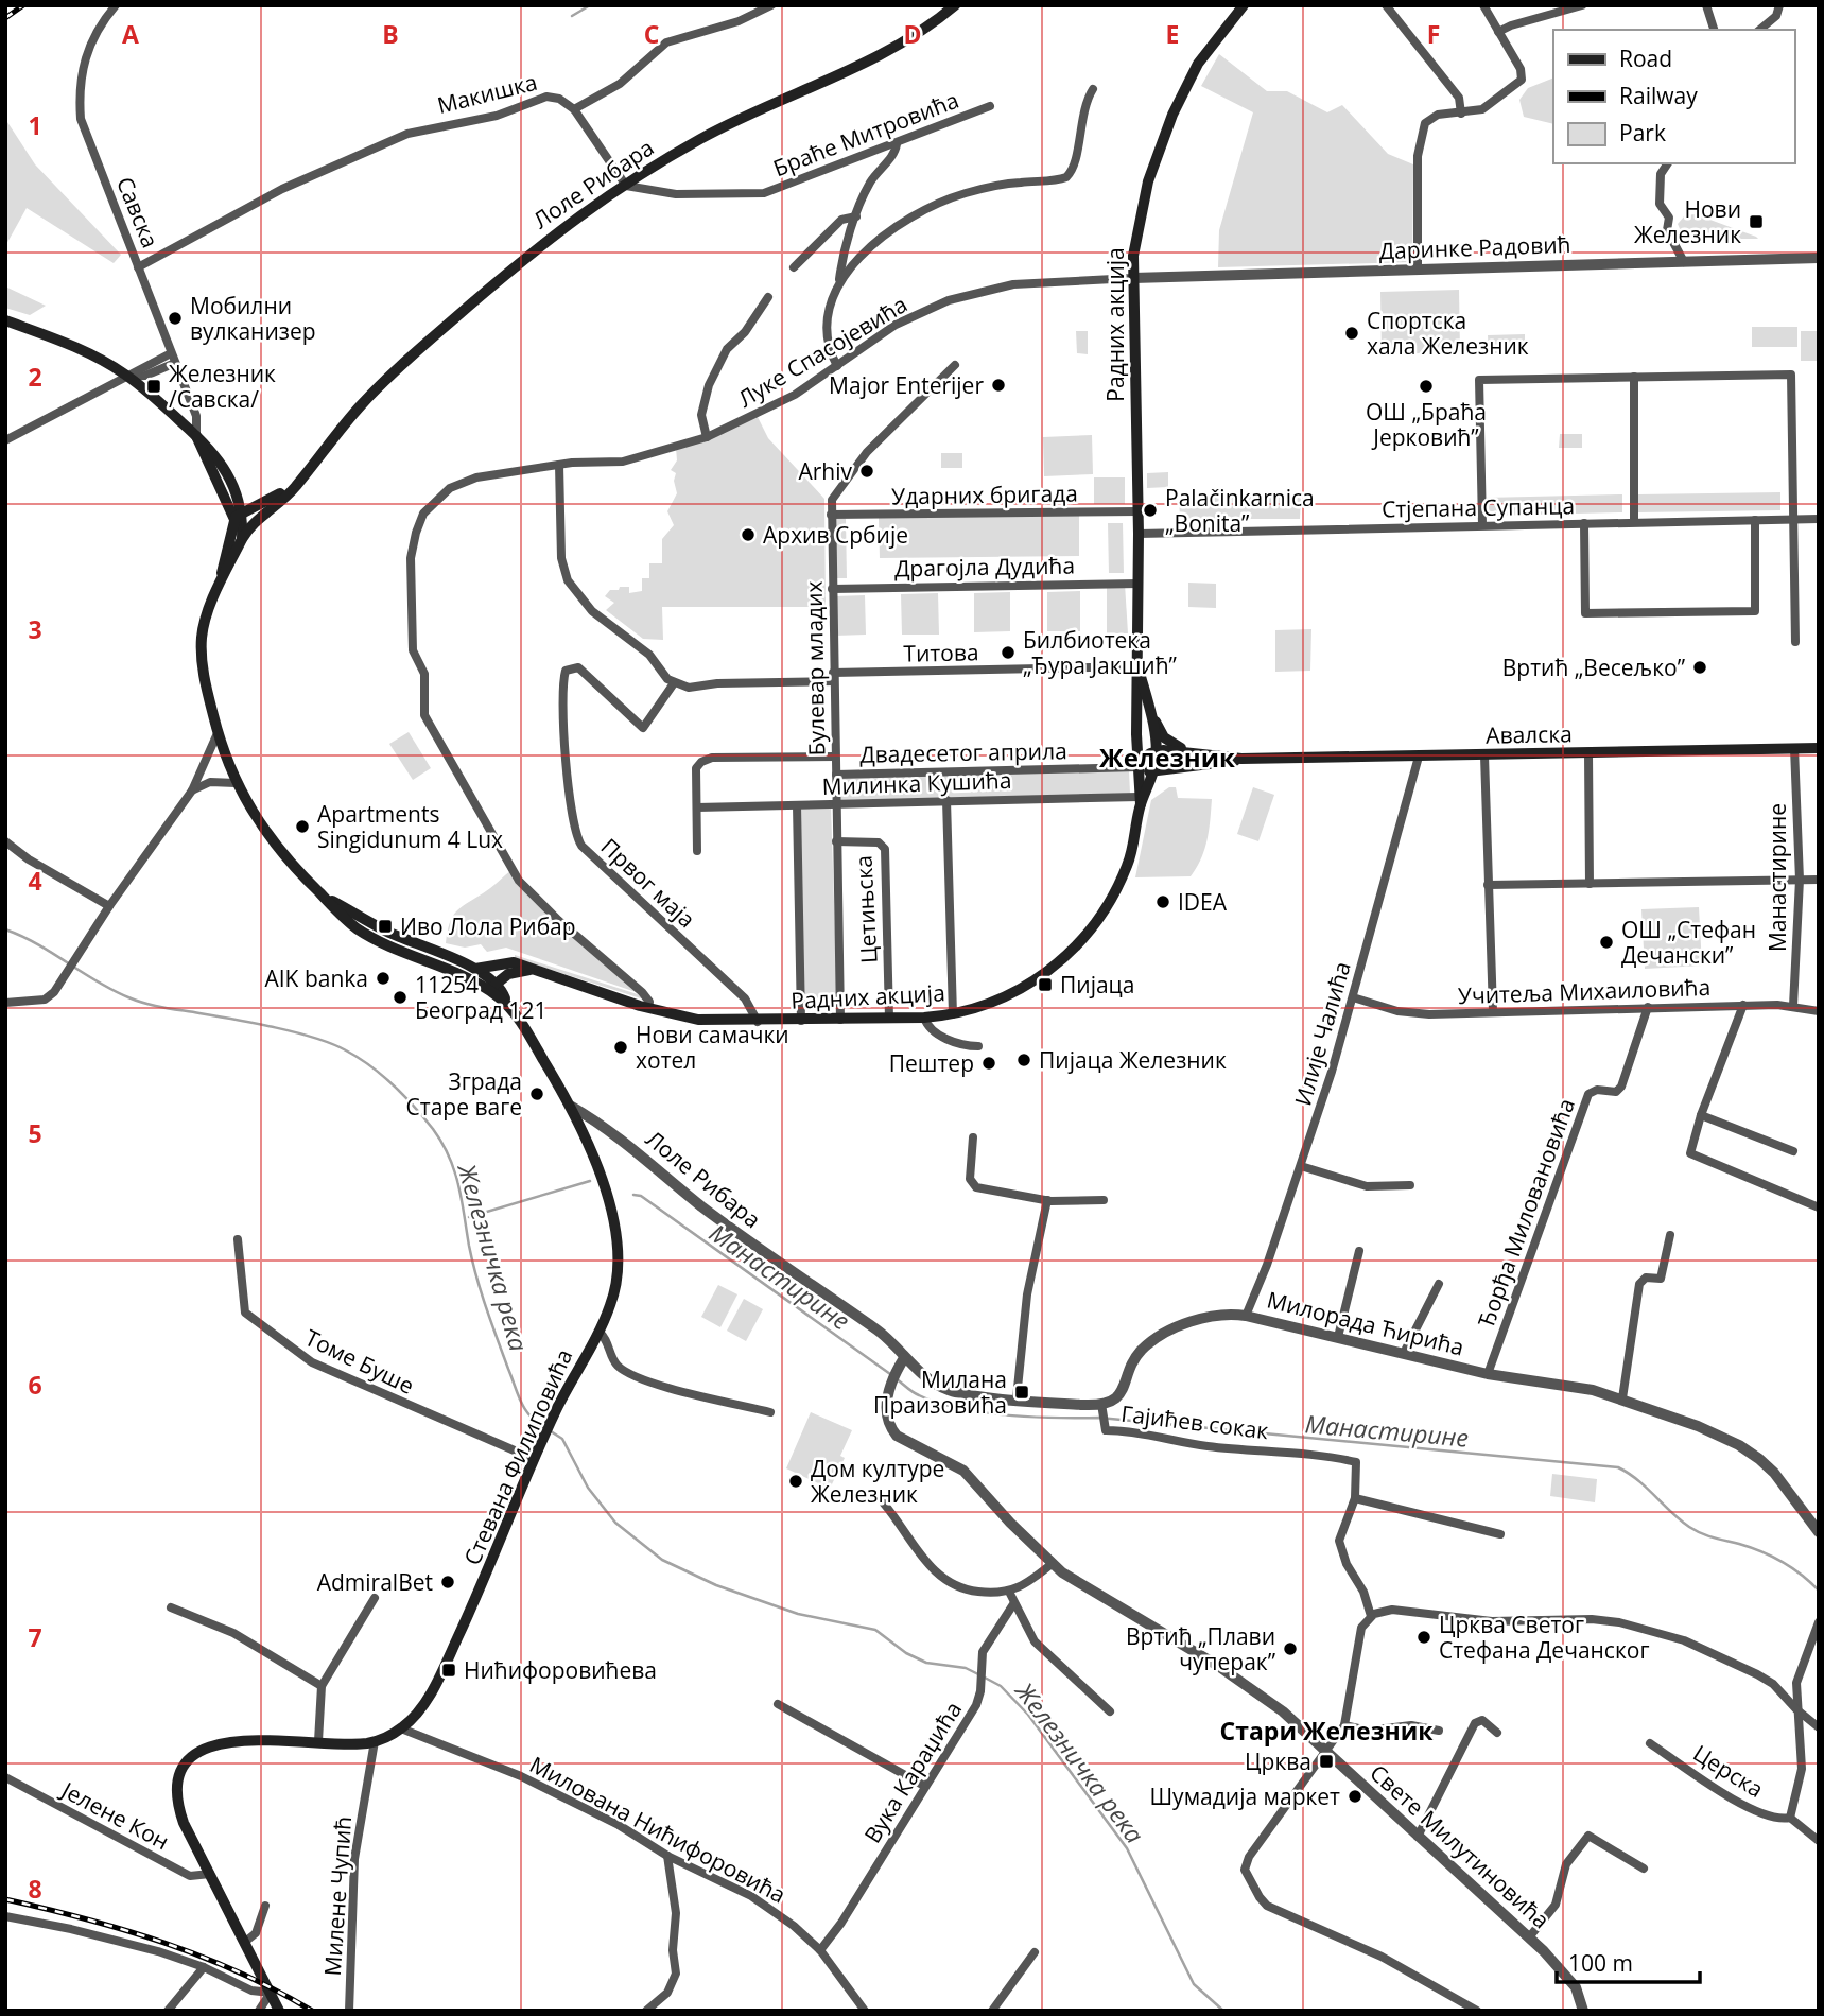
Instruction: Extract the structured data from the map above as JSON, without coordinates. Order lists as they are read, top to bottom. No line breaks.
{"streets":{"main road":["Лоле Рибара","Савска","Радних акција","Авалска","Стевана Филиповића"],"street":["Макишка","Браће Митровића","Даринке Радовић","Луке Спасојевића","Ударних бригада","Стјепана Супанца","Драгојла Дудића","Титова","Булевар младих","Двадесетог априла","Милинка Кушића","Манастирине","Првог маја","Цетињска","Учитеља Михаиловића","Илије Чалића","Ђорђа Миловановића","Милорада Ћирића","Томе Буше","Гајићев сокак","Церска","Вука Караџића","Јелене Кон","Милована Нићифоровића","Свете Милутиновића","Милене Чупић"]},"crossings":[["Макишка","Савска"],["Браће Митровића","Лоле Рибара"],["Лоле Рибара","Савска"],["Лоле Рибара","Радних акција"],["Лоле Рибара","Стевана Филиповића"],["Лоле Рибара","Свете Милутиновића"],["Даринке Радовић","Радних акција"],["Даринке Радовић","Луке Спасојевића"],["Радних акција","Луке Спасојевића"],["Радних акција","Ударних бригада"],["Радних акција","Стјепана Супанца"],["Радних акција","Драгојла Дудића"],["Радних акција","Титова"],["Радних акција","Булевар младих"],["Радних акција","Авалска"],["Радних акција","Двадесетог априла"],["Радних акција","Милинка Кушића"],["Радних акција","Првог маја"],["Радних акција","Цетињска"],["Ударних бригада","Булевар младих"],["Драгојла Дудића","Булевар младих"],["Титова","Булевар младих"],["Титова","Првог маја"],["Булевар младих","Двадесетог априла"],["Булевар младих","Милинка Кушића"],["Булевар младих","Цетињска"],["Авалска","Двадесетог априла"],["Авалска","Манастирине"],["Авалска","Илије Чалића"],["Манастирине","Учитеља Михаиловића"],["Учитеља Михаиловића","Илије Чалића"],["Учитеља Михаиловића","Ђорђа Миловановића"],["Илије Чалића","Милорада Ћирића"],["Ђорђа Миловановића","Милорада Ћирића"],["Милорада Ћирића","Гајићев сокак"],["Томе Буше","Стевана Филиповића"],["Стевана Филиповића","Јелене Кон"],["Стевана Филиповића","Милована Нићифоровића"],["Стевана Филиповића","Милене Чупић"],["Вука Караџића","Милована Нићифоровића"]],"districts":["Железник","Стари Железник"],"water":["Железничка река","Манастирине"],"places":{"transit":["Нови Железник","Железник /Савска/","Иво Лола Рибар","Пијаца","Милана Праизовића","Нићифоровићева","Црква"],"other":["Мобилни вулканизер","Спортска хала Железник","Major Enterijer","ОШ „Браћа Јерковић”","Arhiv","Palačinkarnica „Bonita”","Архив Србије","Билбиотека „Ђура Јакшић”","Вртић „Весељко”","Apartments Singidunum 4 Lux","IDEA","ОШ „Стефан Дечански”","AIK banka","11254 Београд 121","Нови самачки хотел","Пијаца Железник","Пештер","Зграда Старе ваге","Дом културе Железник","AdmiralBet","Црква Светог Стефана Дечанског","Вртић „Плави чуперак”","Шумадија маркет"]},"legend":["Road","Railway","Park"],"scale_bar":"100 m","grid":{"columns":["A","B","C","D","E","F"],"rows":["1","2","3","4","5","6","7","8"]}}
